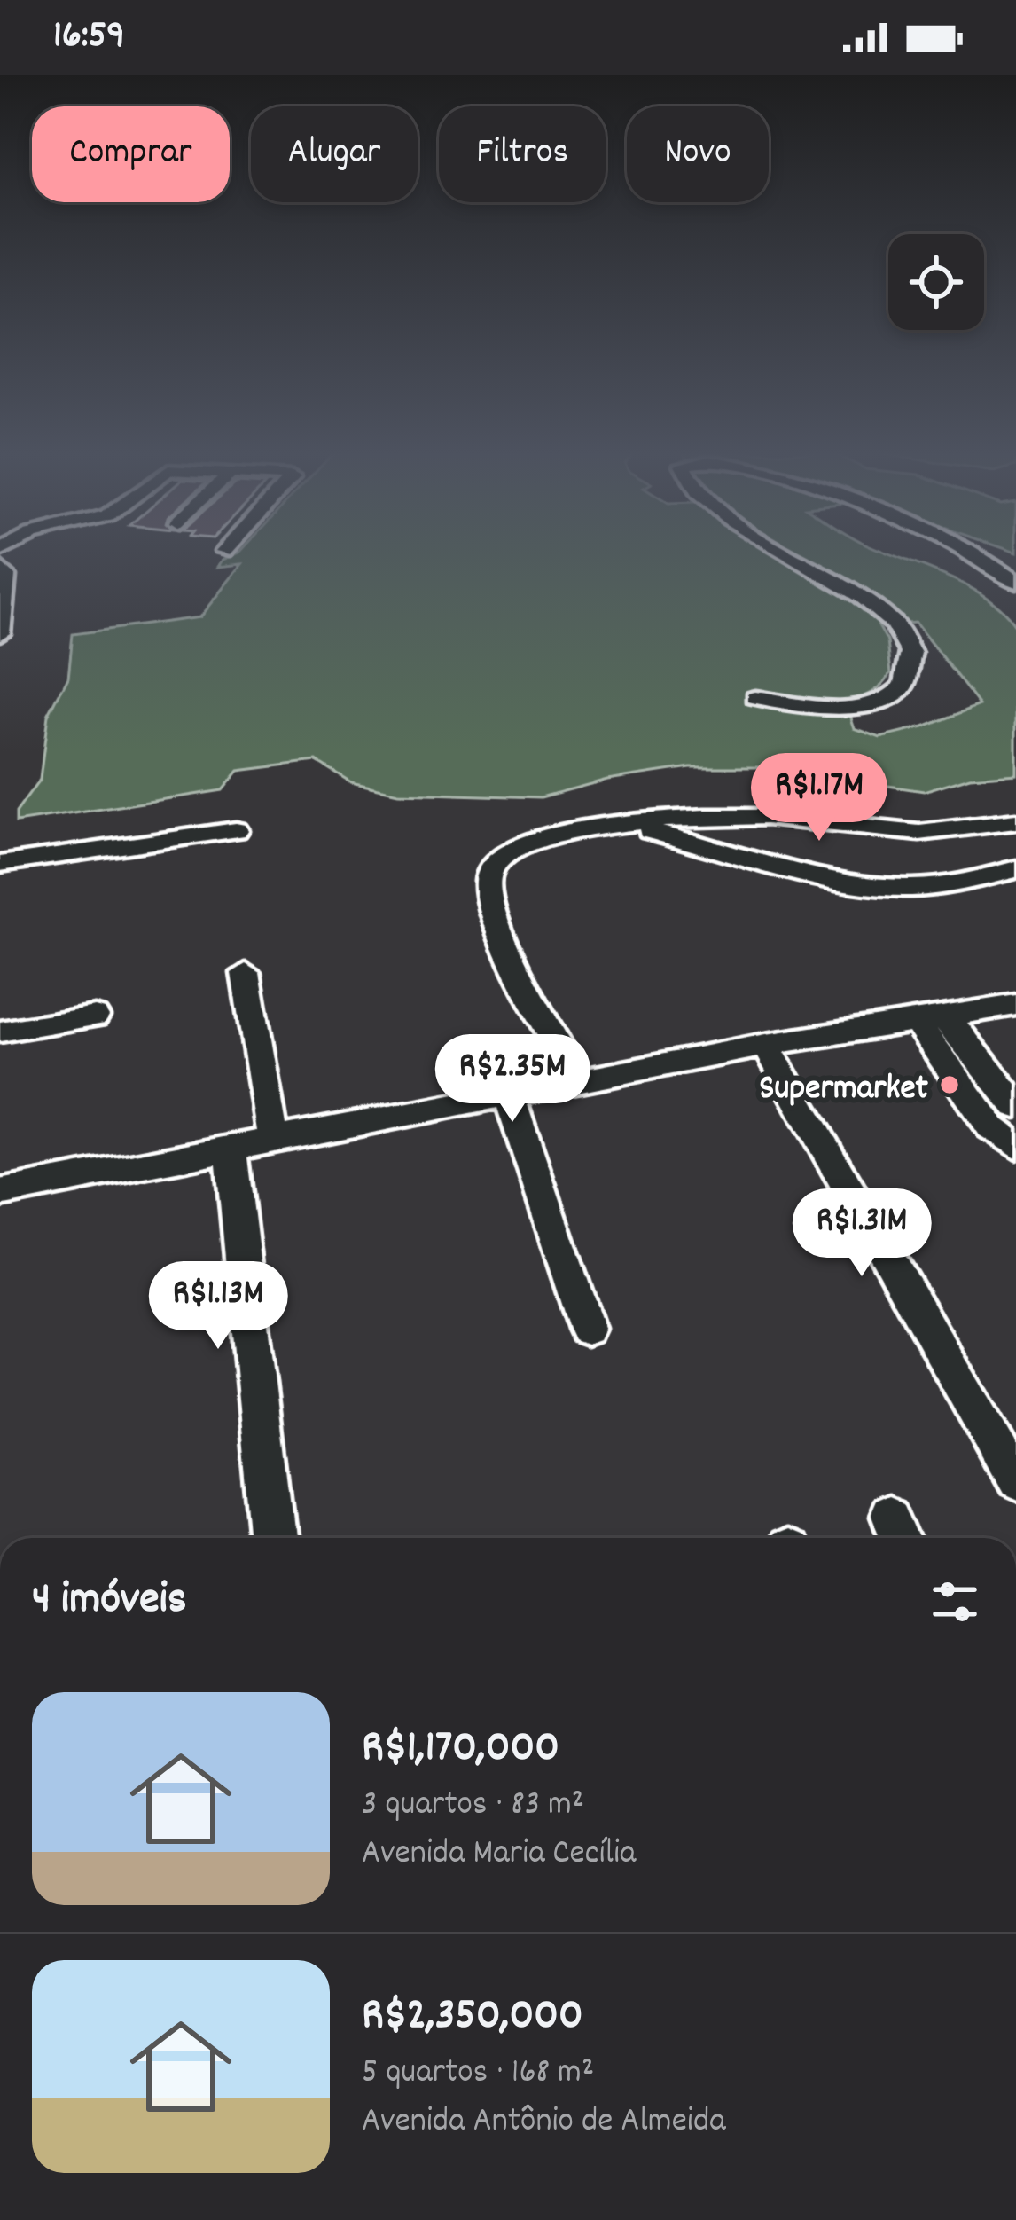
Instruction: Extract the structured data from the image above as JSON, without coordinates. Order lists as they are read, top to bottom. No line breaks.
{"places":["Supermarket"],"page":{"status":"16:59","chip":["Comprar","Alugar","Filtros","Novo"],"price":["R$1.17M","R$2.35M","R$1.31M","R$1.13M"],"heading":"4 imóveis","list":[{"name":"R$1,170,000","note":"3 quartos · 83 m² · Avenida Maria Cecília"},{"name":"R$2,350,000","note":"5 quartos · 168 m² · Avenida Antônio de Almeida"}]}}
